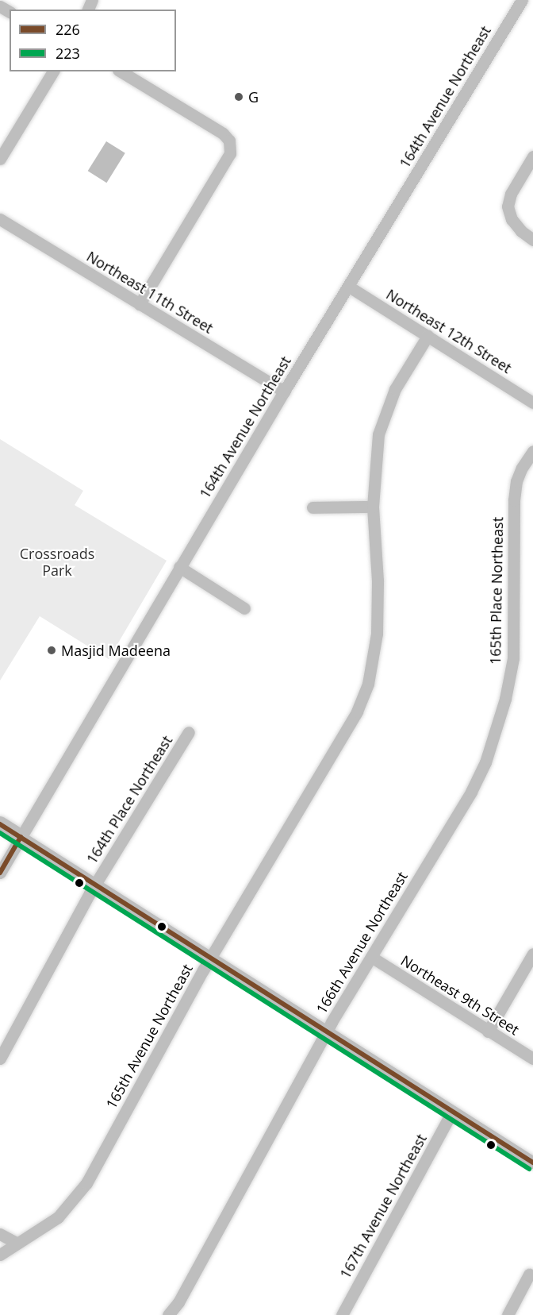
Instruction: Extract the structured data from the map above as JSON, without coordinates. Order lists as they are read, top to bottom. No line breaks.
{"streets":{"street":["164th Avenue Northeast","Northeast 11th Street","Northeast 12th Street","165th Place Northeast","164th Place Northeast","166th Avenue Northeast","Northeast 9th Street","165th Avenue Northeast","167th Avenue Northeast"]},"crossings":[["164th Avenue Northeast","Northeast 11th Street"],["164th Avenue Northeast","Northeast 12th Street"],["165th Place Northeast","166th Avenue Northeast"],["166th Avenue Northeast","Northeast 9th Street"]],"parks":["Crossroads Park"],"places":["G","Masjid Madeena"],"lines":["transit line 226","transit line 223"],"legend":["226","223"]}
